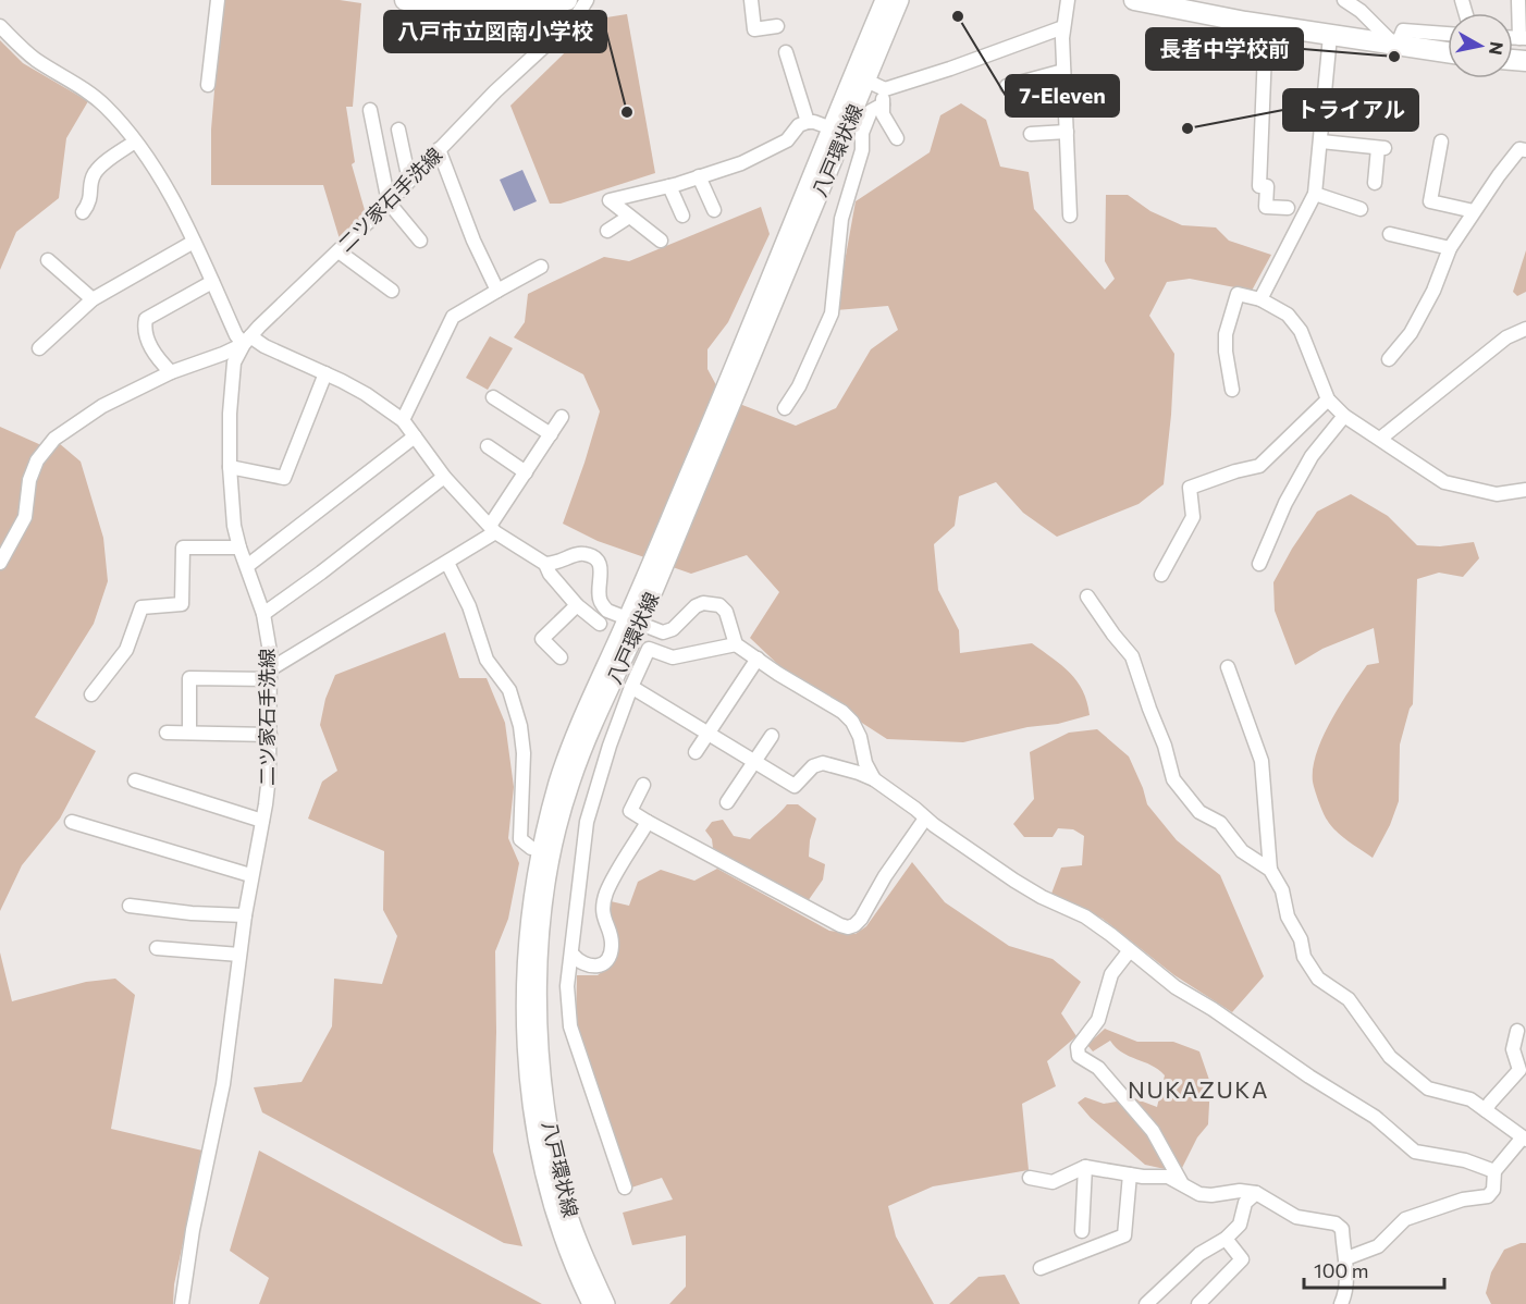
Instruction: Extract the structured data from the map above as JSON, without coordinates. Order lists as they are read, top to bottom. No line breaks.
{"streets":{"main road":["八戸環状線"],"street":["二ツ家石手洗線"]},"districts":["NUKAZUKA"],"places":["7-Eleven","長者中学校前","八戸市立図南小学校","トライアル"],"scale_bar":"100 m","north":"right"}
